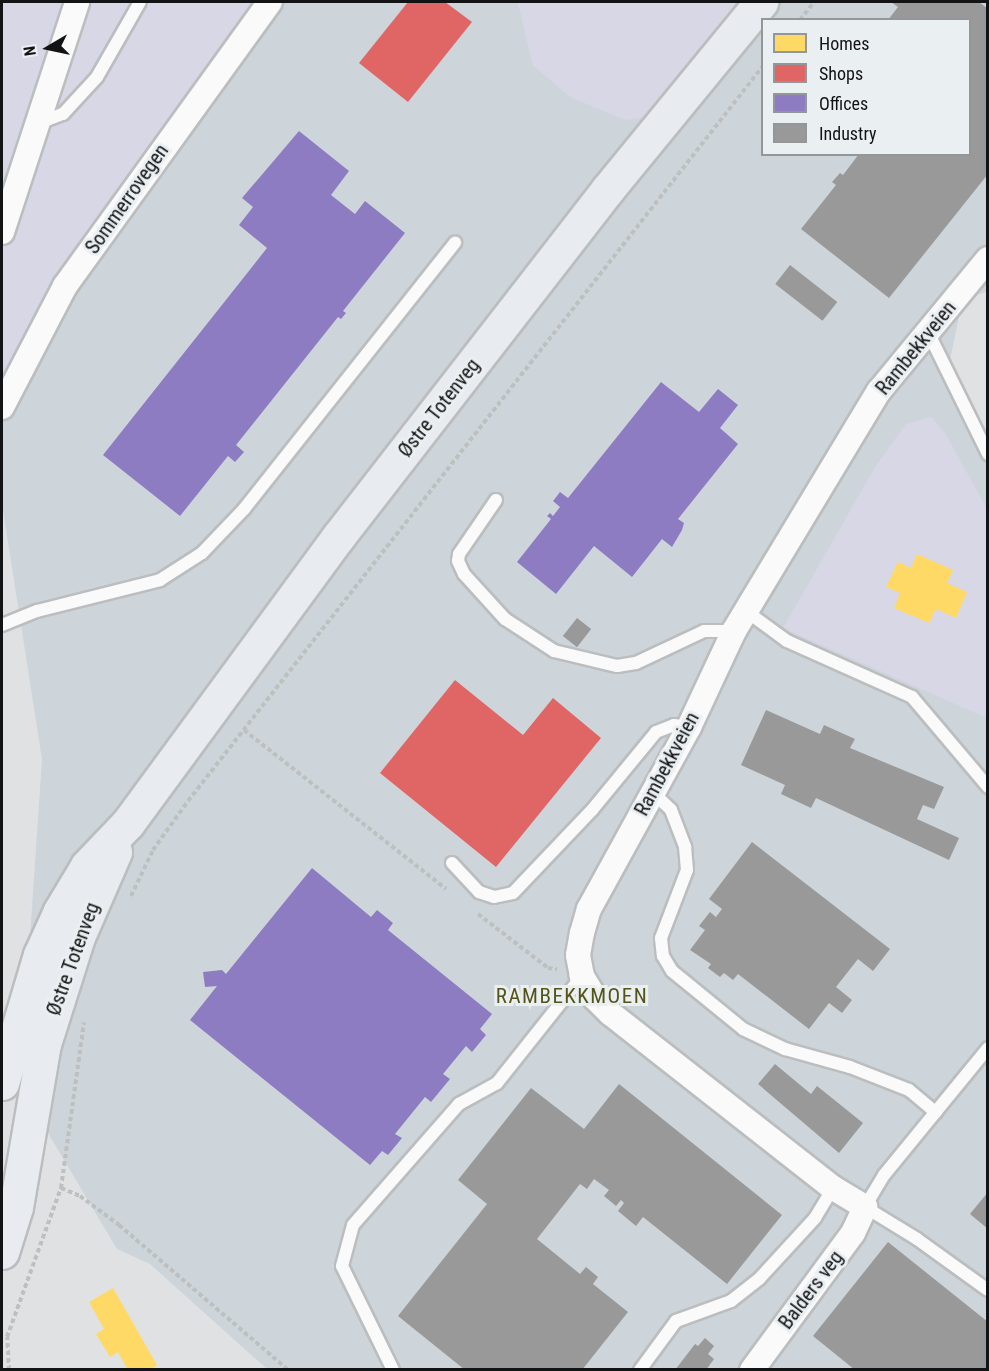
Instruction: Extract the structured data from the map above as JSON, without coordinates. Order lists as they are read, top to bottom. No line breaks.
{"streets":{"main road":["Østre Totenveg"],"street":["Sommerrovegen","Rambekkveien","Balders veg"]},"districts":["RAMBEKKMOEN"],"legend":["Homes","Shops","Offices","Industry"],"north":"left"}
